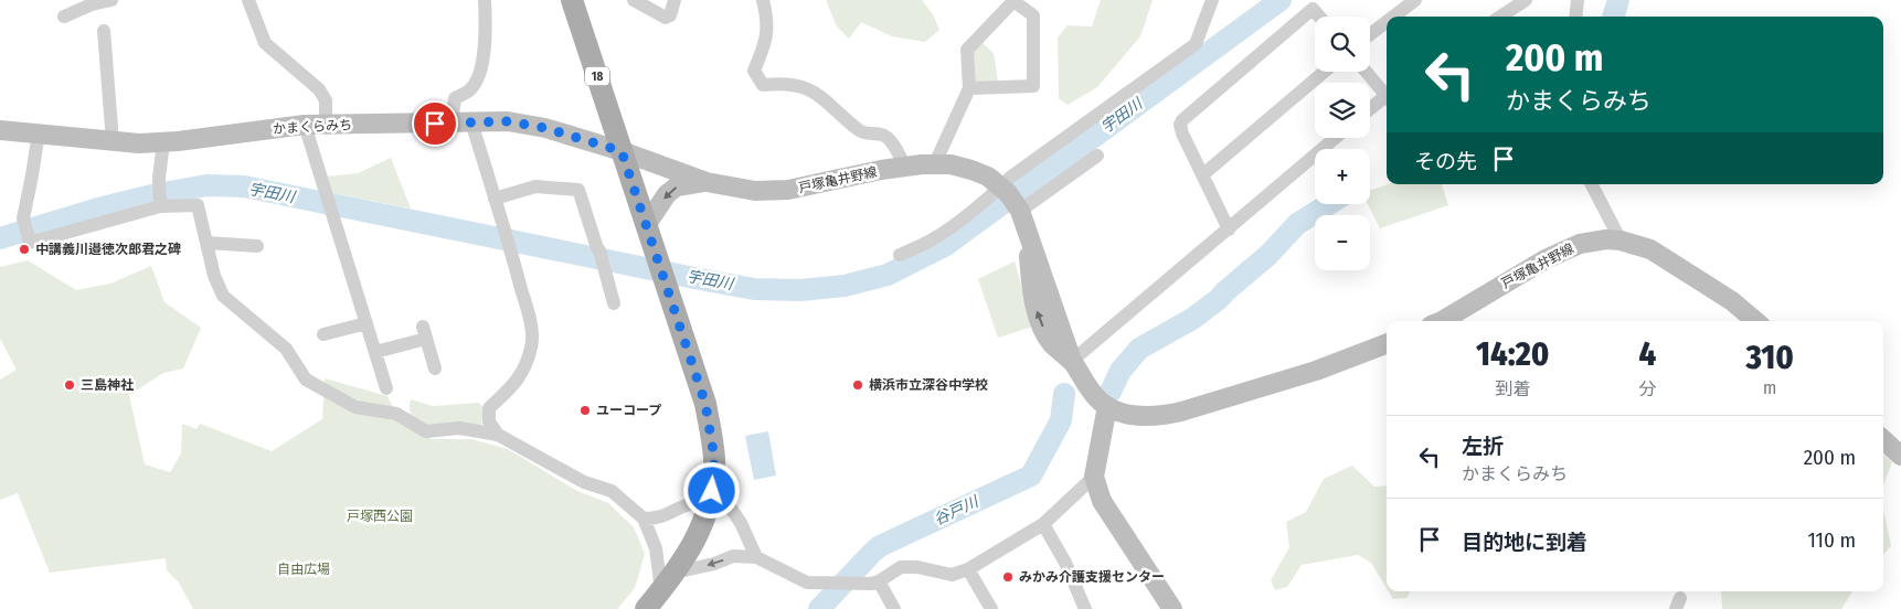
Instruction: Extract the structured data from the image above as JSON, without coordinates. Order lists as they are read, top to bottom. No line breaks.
{"streets":{"main road":["18","かまくらみち","戸塚亀井野線"]},"crossings":[["18","かまくらみち"],["18","戸塚亀井野線"],["かまくらみち","戸塚亀井野線"]],"water":["宇田川","谷戸川"],"parks":["戸塚西公園","自由広場"],"places":["中講義川邉徳次郎君之碑","三島神社","横浜市立深谷中学校","ユーコープ","みかみ介護支援センター"],"page":{"map_buttons":["+","−"],"turn":["200 m","かまくらみち"],"then":"その先","eta":["14:20","到着","4","分","310","m"],"list":[{"name":"左折","note":"かまくらみち","value":"200 m"},{"name":"目的地に到着","value":"110 m"}]}}
